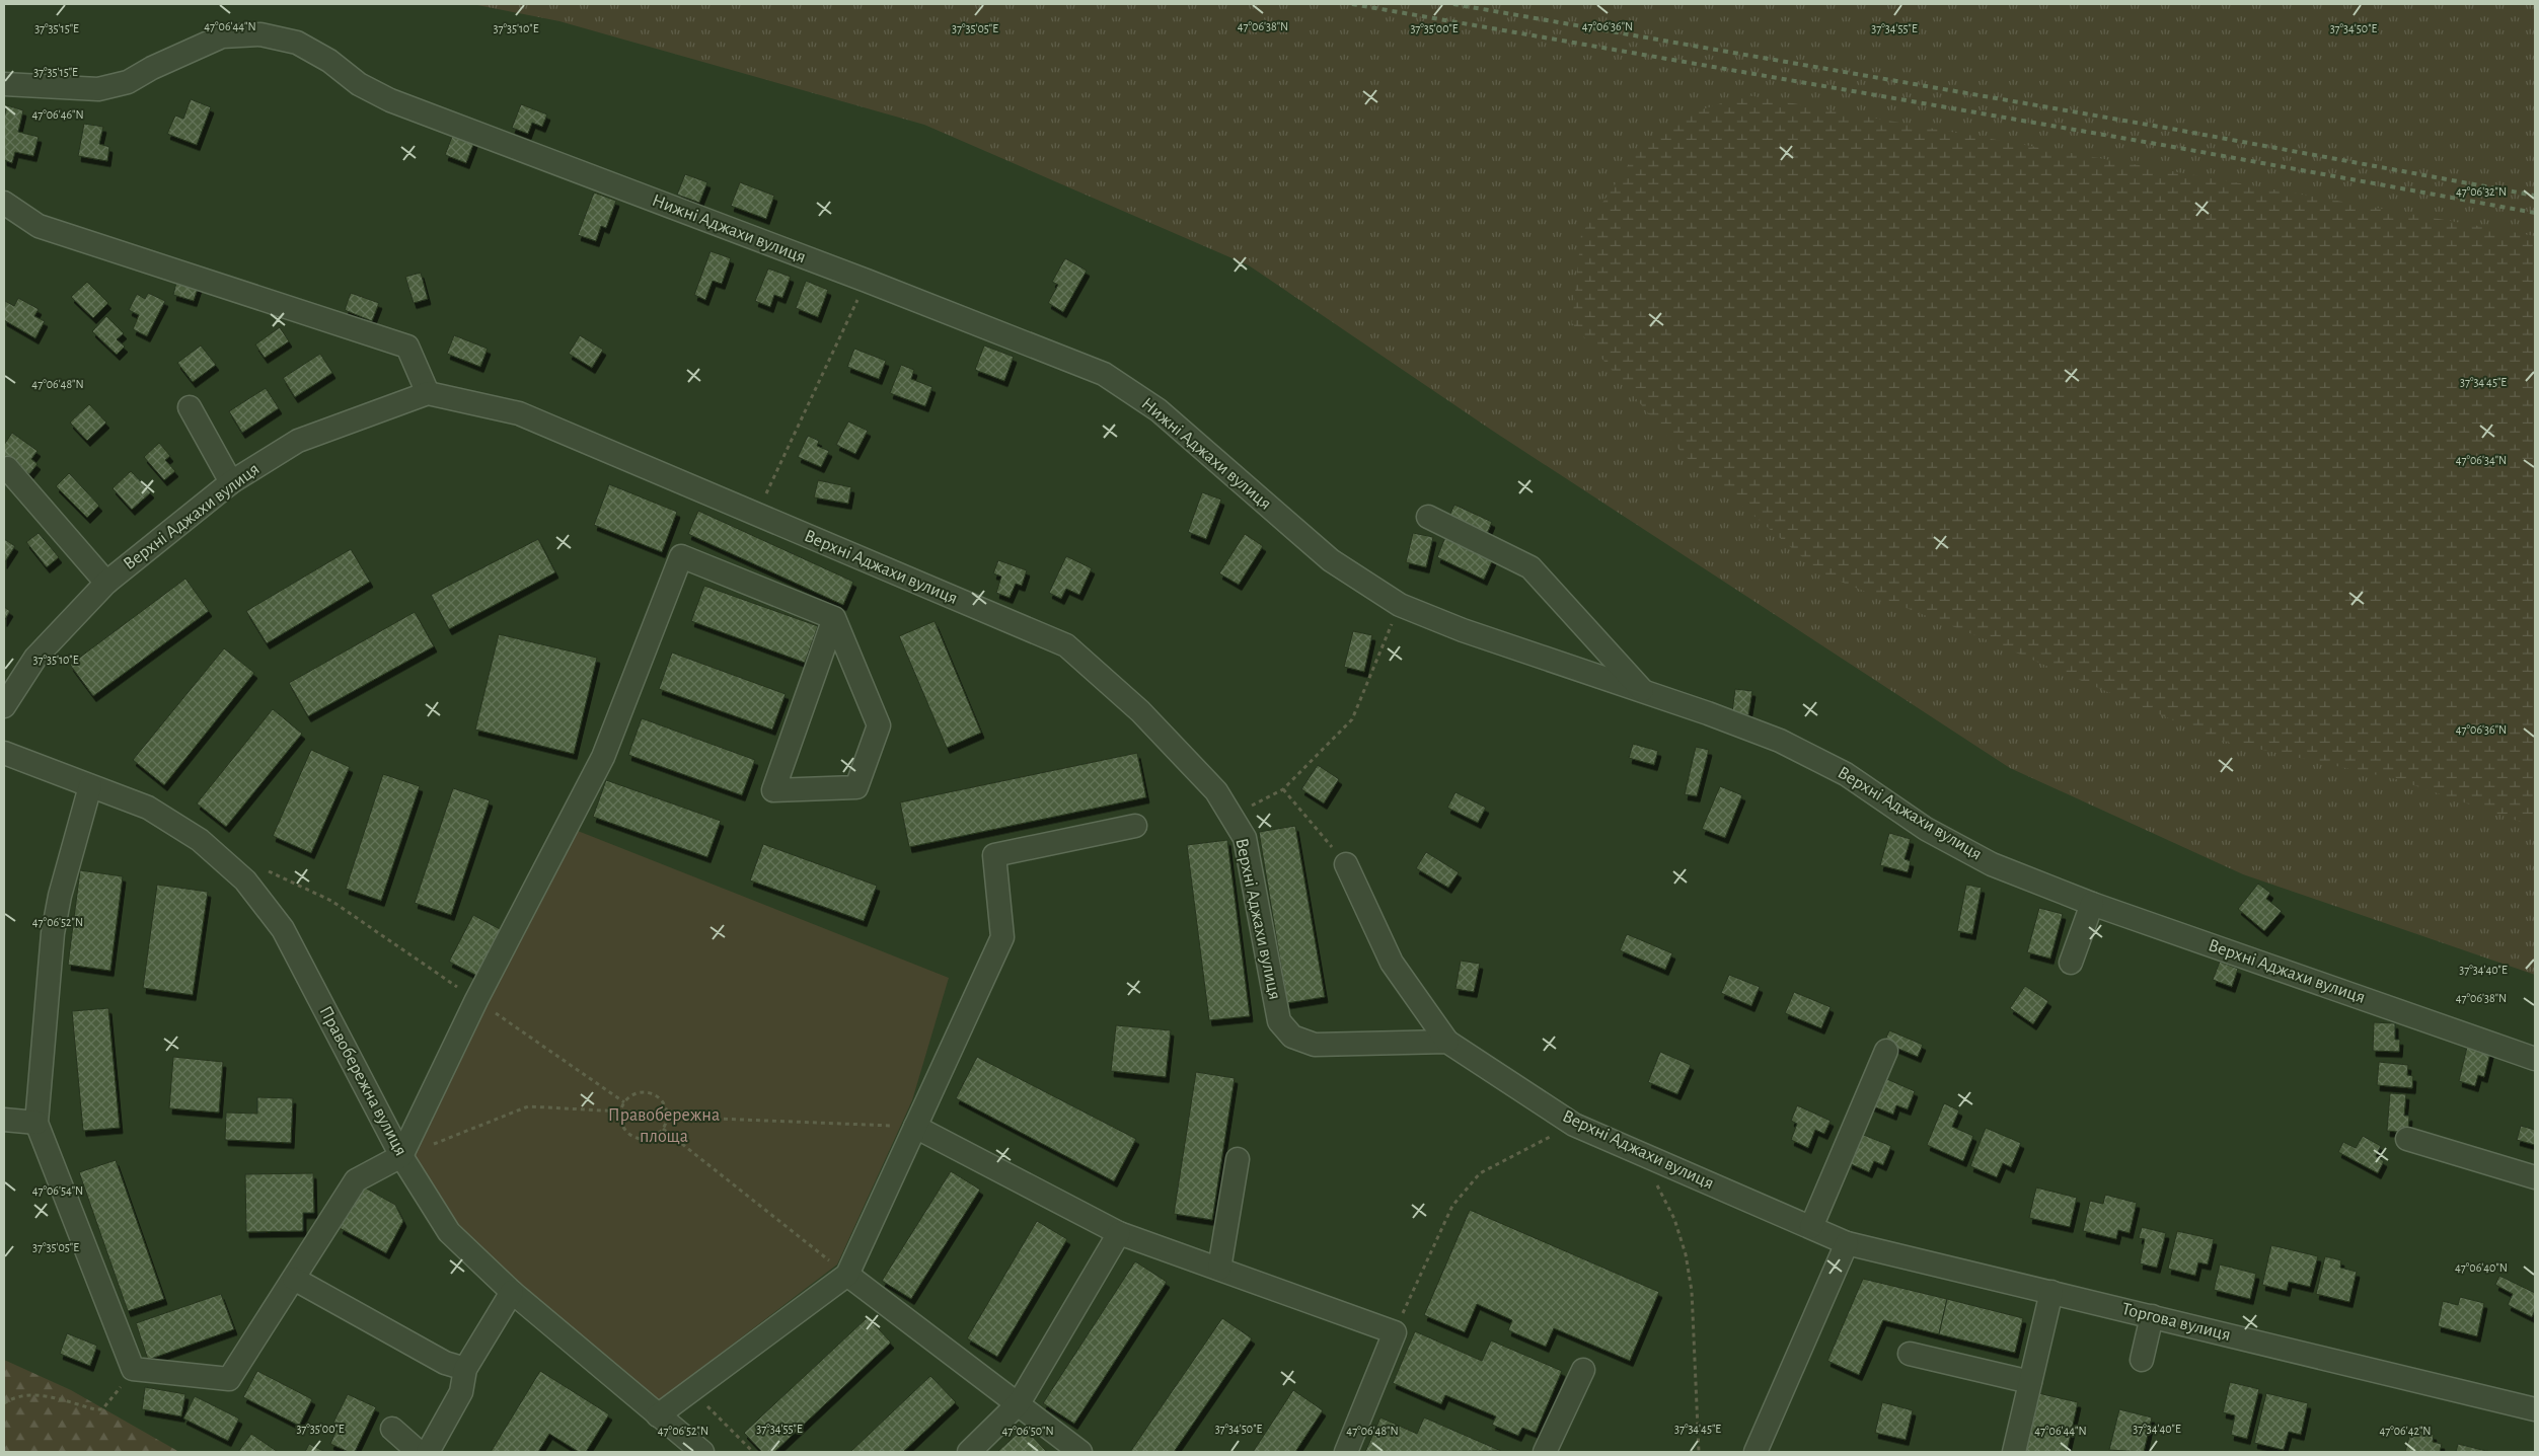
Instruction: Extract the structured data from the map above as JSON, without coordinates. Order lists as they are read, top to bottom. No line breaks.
{"streets":{"street":["Нижні Аджахи вулиця","Верхні Аджахи вулиця","Правобережна вулиця","Торгова вулиця"]},"crossings":[["Нижні Аджахи вулиця","Верхні Аджахи вулиця"],["Верхні Аджахи вулиця","Торгова вулиця"]],"parks":["Правобережна площа"],"coordinates":["47°06'44\"N","47°06'38\"N","47°06'36\"N","37°35'15\"E","37°35'10\"E","37°35'05\"E","37°35'00\"E","37°34'55\"E","37°34'50\"E","47°06'46\"N","47°06'32\"N","37°34'45\"E","47°06'48\"N","47°06'34\"N","47°06'52\"N","37°34'40\"E","47°06'54\"N","47°06'40\"N","47°06'50\"N","47°06'42\"N"]}
